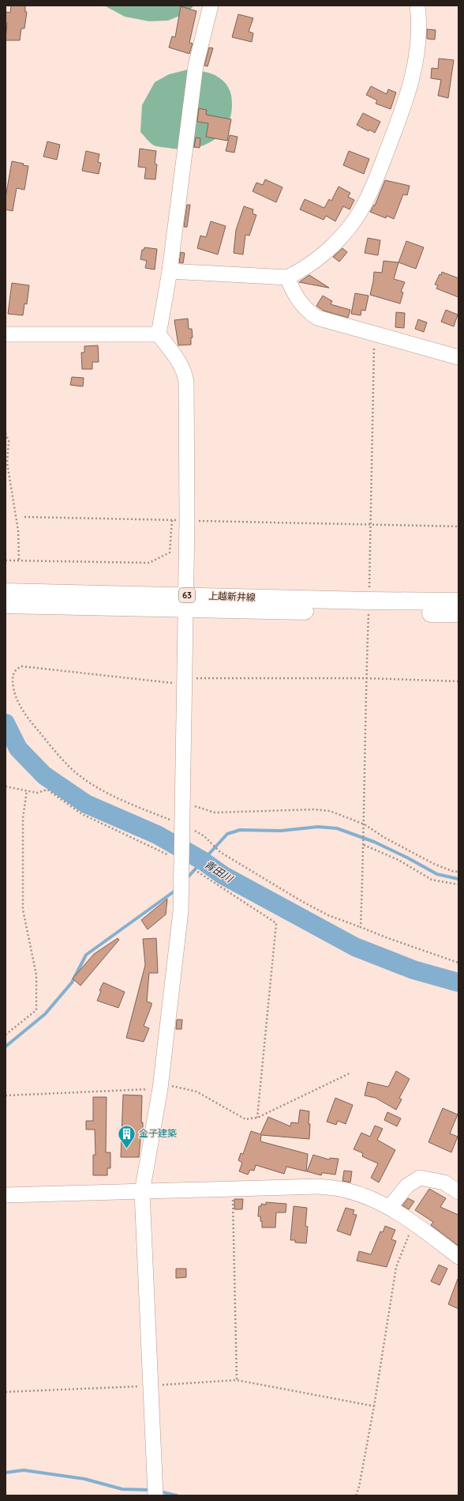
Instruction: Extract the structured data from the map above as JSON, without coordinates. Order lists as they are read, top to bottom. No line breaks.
{"streets":{"main road":["63","上越新井線"]},"water":["青田川"],"places":{"building":["金子建築"]}}
